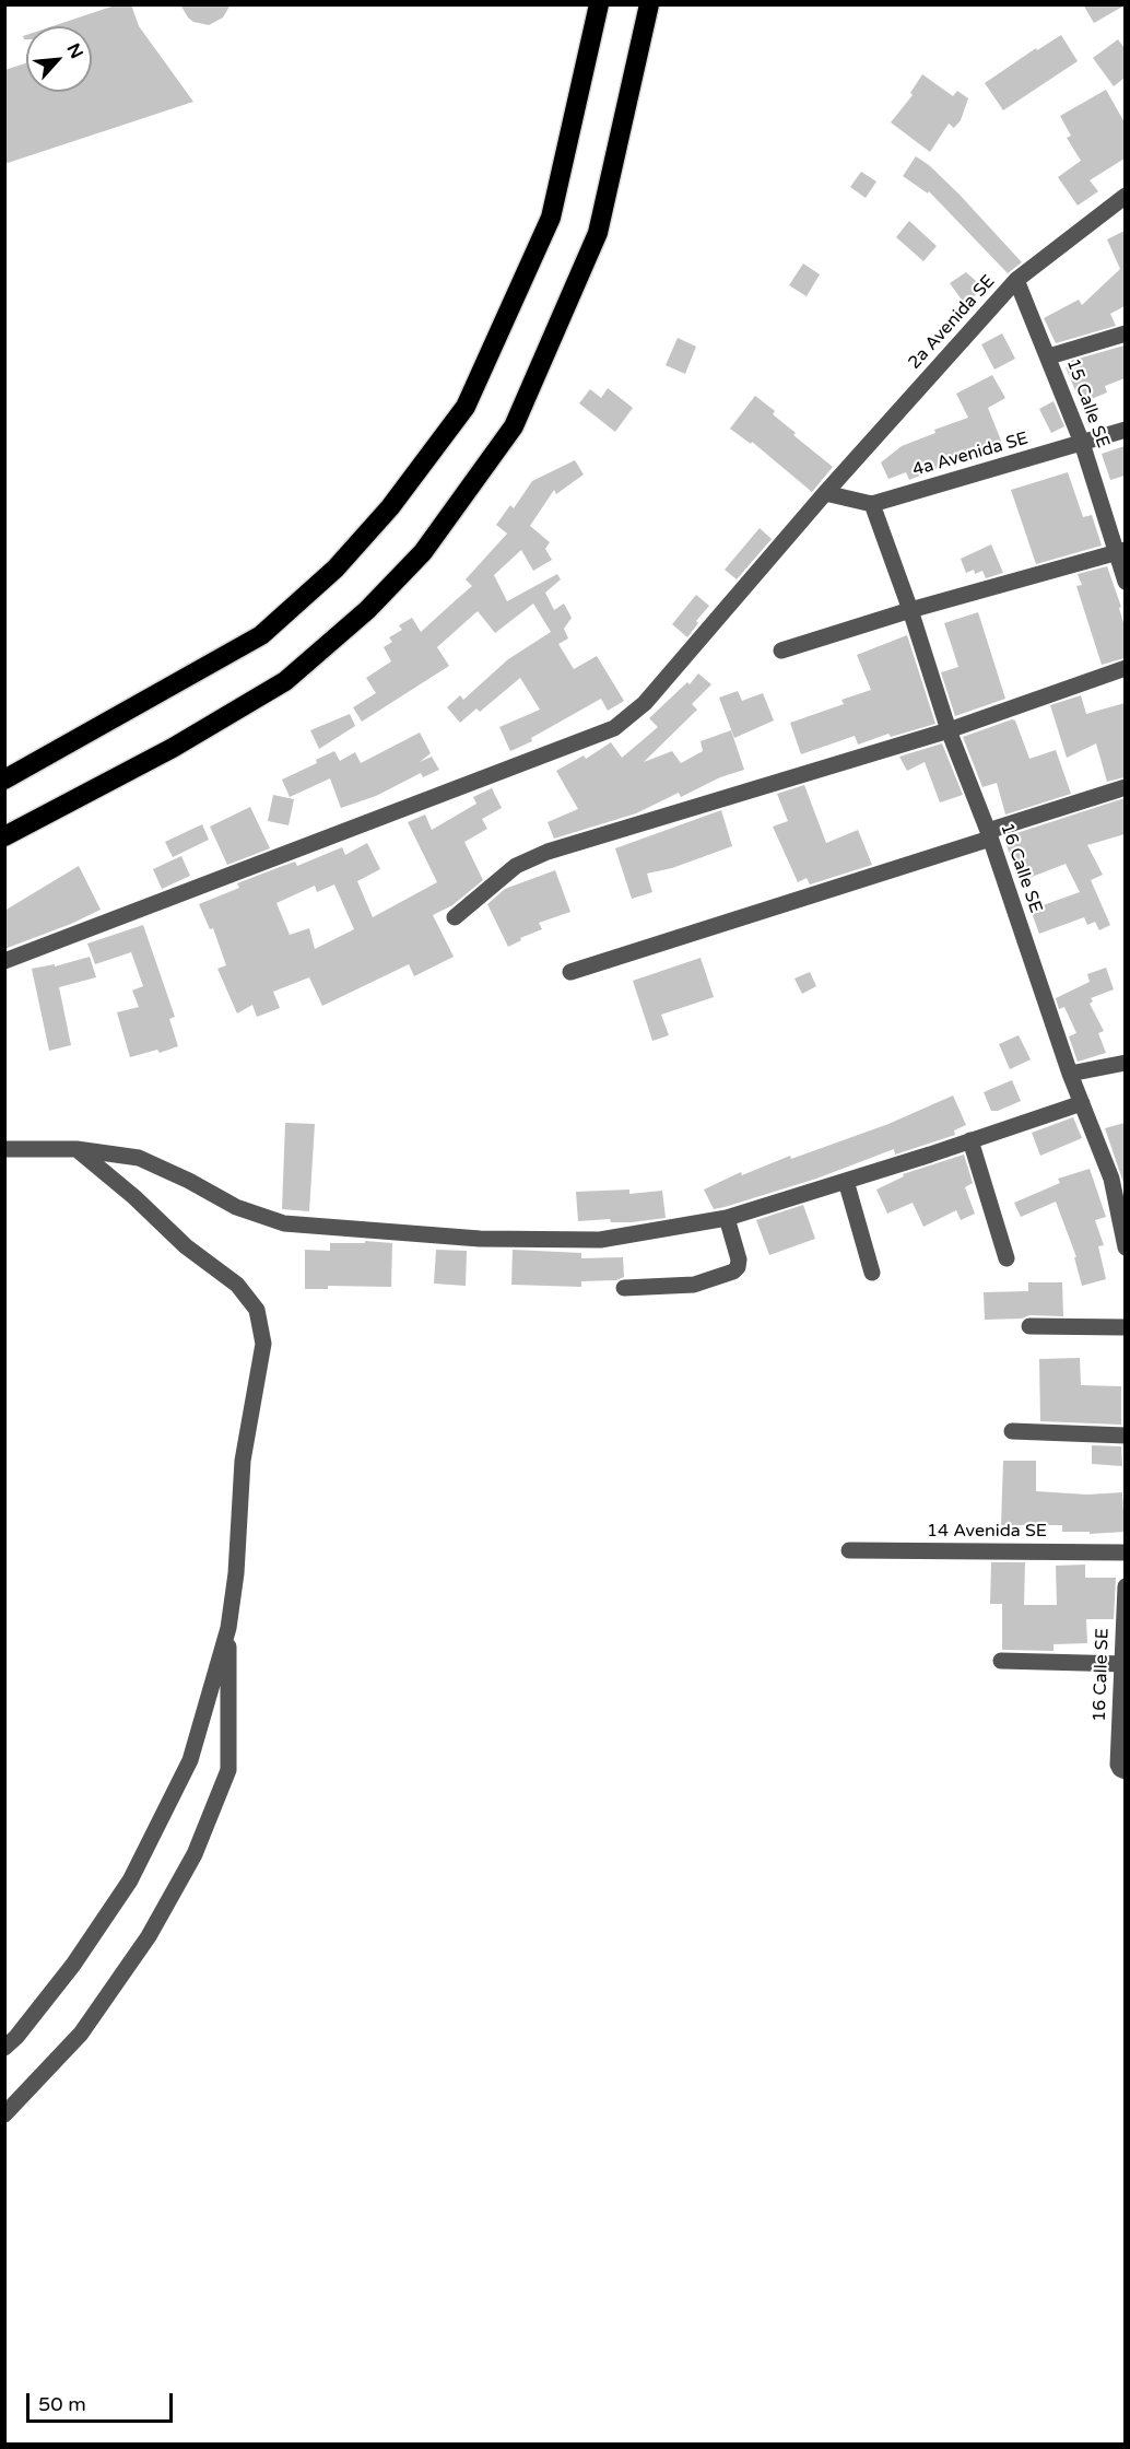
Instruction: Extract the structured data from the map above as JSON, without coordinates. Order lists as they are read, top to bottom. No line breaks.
{"streets":{"street":["2a Avenida SE","15 Calle SE","4a Avenida SE","16 Calle SE","14 Avenida SE"]},"crossings":[["2a Avenida SE","15 Calle SE"],["2a Avenida SE","4a Avenida SE"],["15 Calle SE","4a Avenida SE"],["4a Avenida SE","16 Calle SE"]],"scale_bar":"50 m","north":"top right"}
